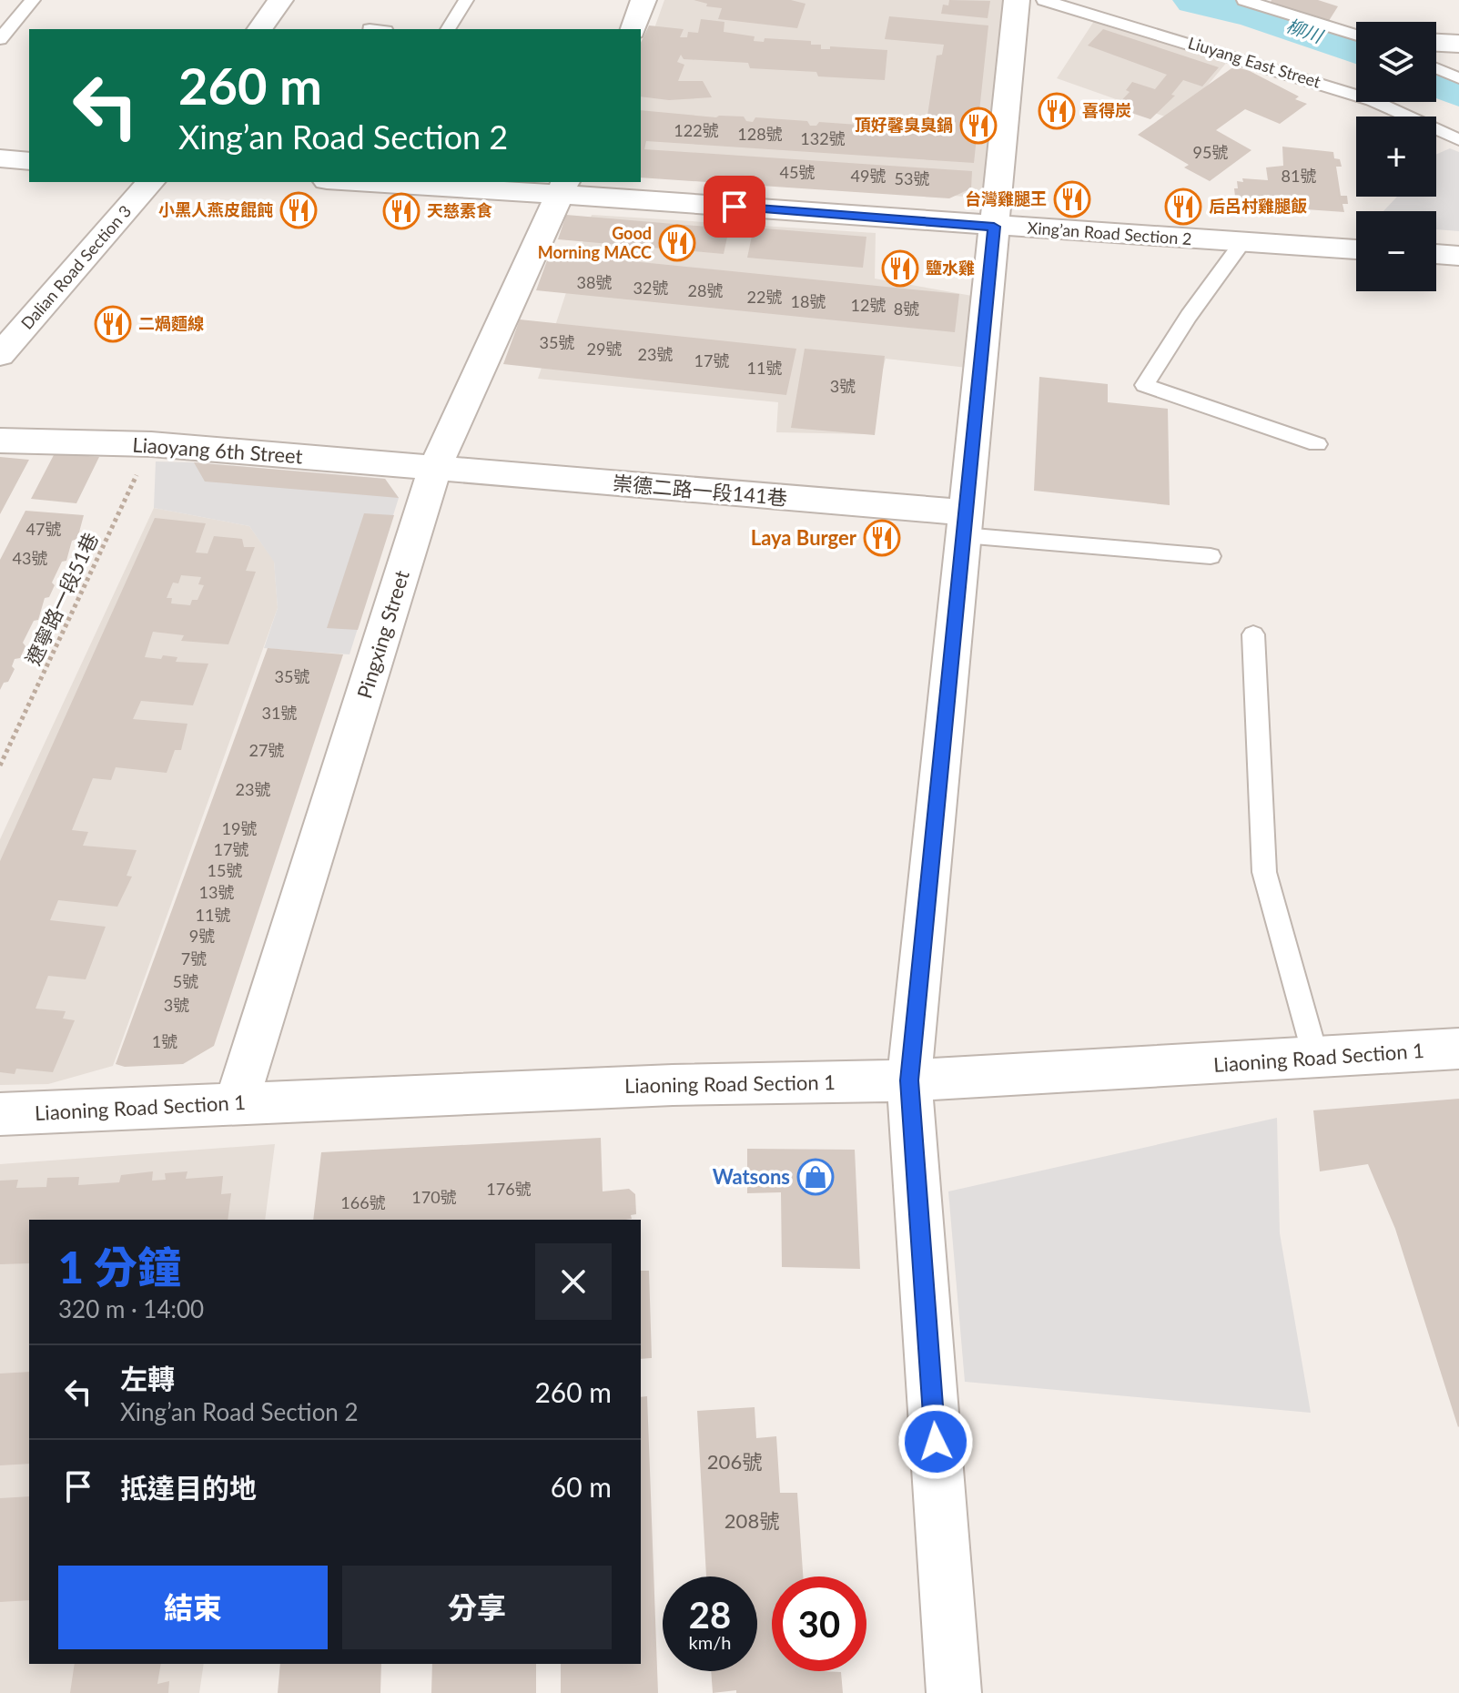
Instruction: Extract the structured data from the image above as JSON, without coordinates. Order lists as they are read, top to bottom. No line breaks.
{"streets":{"street":["Xing’an Road Section 2","Dalian Road Section 3","Liaoyang 6th Street","崇德二路一段141巷","Pingxing Street","Liaoning Road Section 1"],"lane":["Liuyang East Street"],"path":["遼寧路一段51巷"]},"crossings":[["Xing’an Road Section 2","Pingxing Street"],["Liaoyang 6th Street","崇德二路一段141巷"],["Liaoyang 6th Street","遼寧路一段51巷"],["Liaoyang 6th Street","Pingxing Street"],["崇德二路一段141巷","Pingxing Street"],["Pingxing Street","Liaoning Road Section 1"]],"water":["柳川"],"places":{"restaurant":["喜得炭","頂好馨臭臭鍋","台灣雞腿王","后呂村雞腿飯","小黑人燕皮餛飩","天慈素食","Good Morning MACC","鹽水雞","二煱麵線","Laya Burger"],"shop":["Watsons"]},"house_numbers":["122號","128號","132號","95號","45號","49號","81號","53號","38號","32號","28號","22號","18號","12號","8號","35號","29號","23號","17號","11號","3號","47號","43號","35號","31號","27號","23號","19號","17號","15號","13號","11號","9號","7號","5號","3號","1號","176號","170號","166號","206號","208號"],"page":{"map_buttons":["+","−"],"turn":["260 m","Xing’an Road Section 2"],"heading":["1 分鐘","320 m · 14:00"],"list":[{"name":"左轉","note":"Xing’an Road Section 2","value":"260 m"},{"name":"抵達目的地","value":"60 m"}],"buttons":["結束","分享"],"speed":"28 km/h","limit":"30"}}
